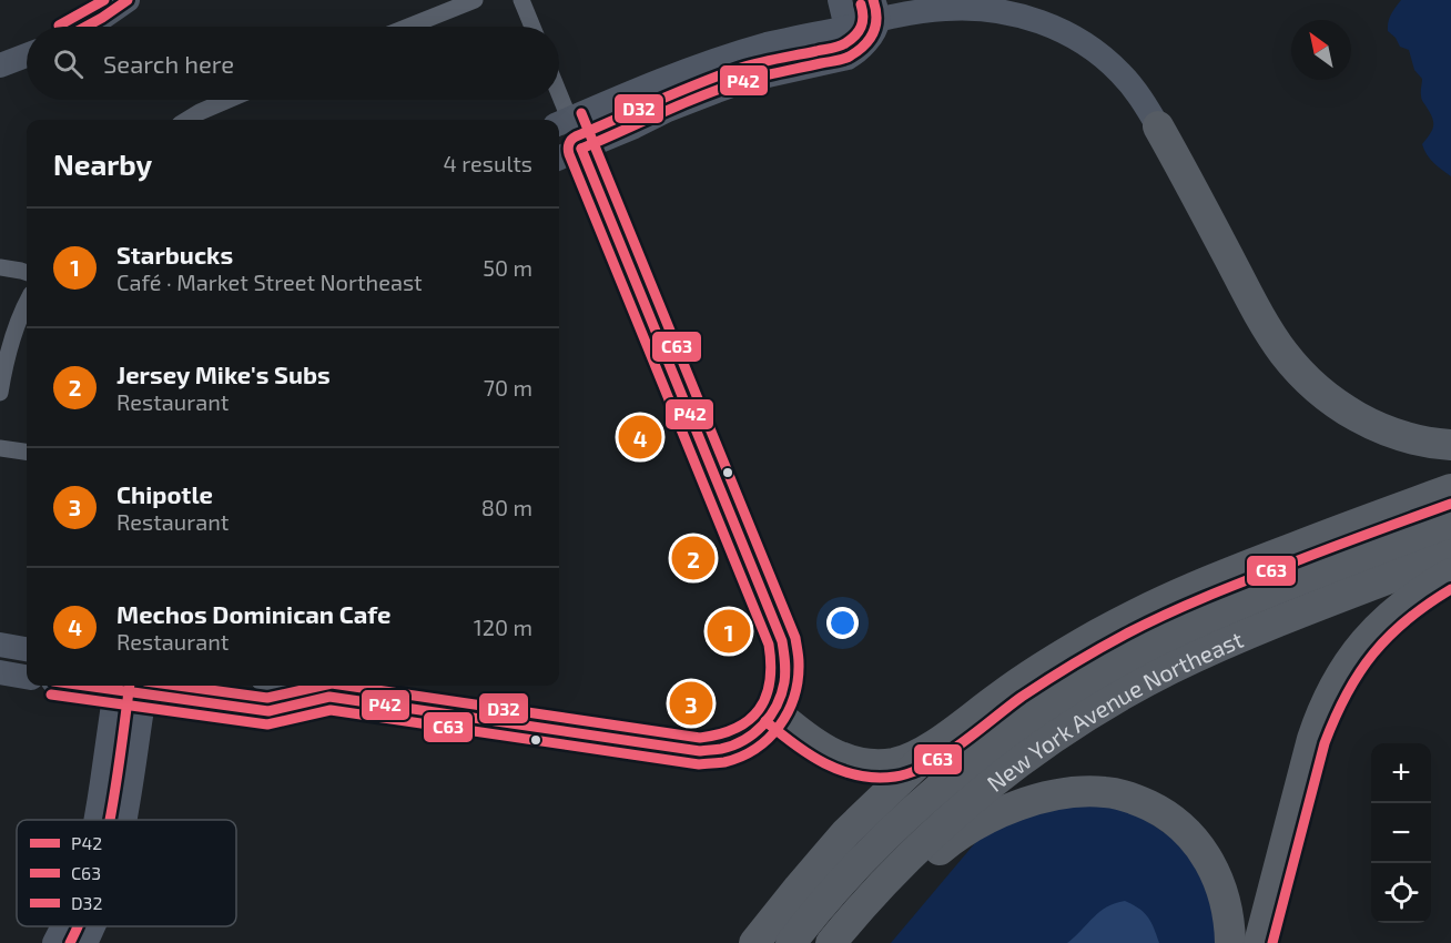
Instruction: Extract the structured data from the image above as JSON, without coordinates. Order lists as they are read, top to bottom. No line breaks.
{"streets":{"highway":["New York Avenue Northeast"]},"lines":["transit line P42","transit line D32","transit line C63"],"legend":["P42","C63","D32"],"north":"top left","page":{"search":"Search here","heading":["Nearby","4 results"],"list":[{"mark":"1","name":"Starbucks","note":"Café · Market Street Northeast","value":"50 m"},{"mark":"2","name":"Jersey Mike's Subs","note":"Restaurant","value":"70 m"},{"mark":"3","name":"Chipotle","note":"Restaurant","value":"80 m"},{"mark":"4","name":"Mechos Dominican Cafe","note":"Restaurant","value":"120 m"}],"pins":["4","2","1","3"],"map_buttons":["+","−"]}}
